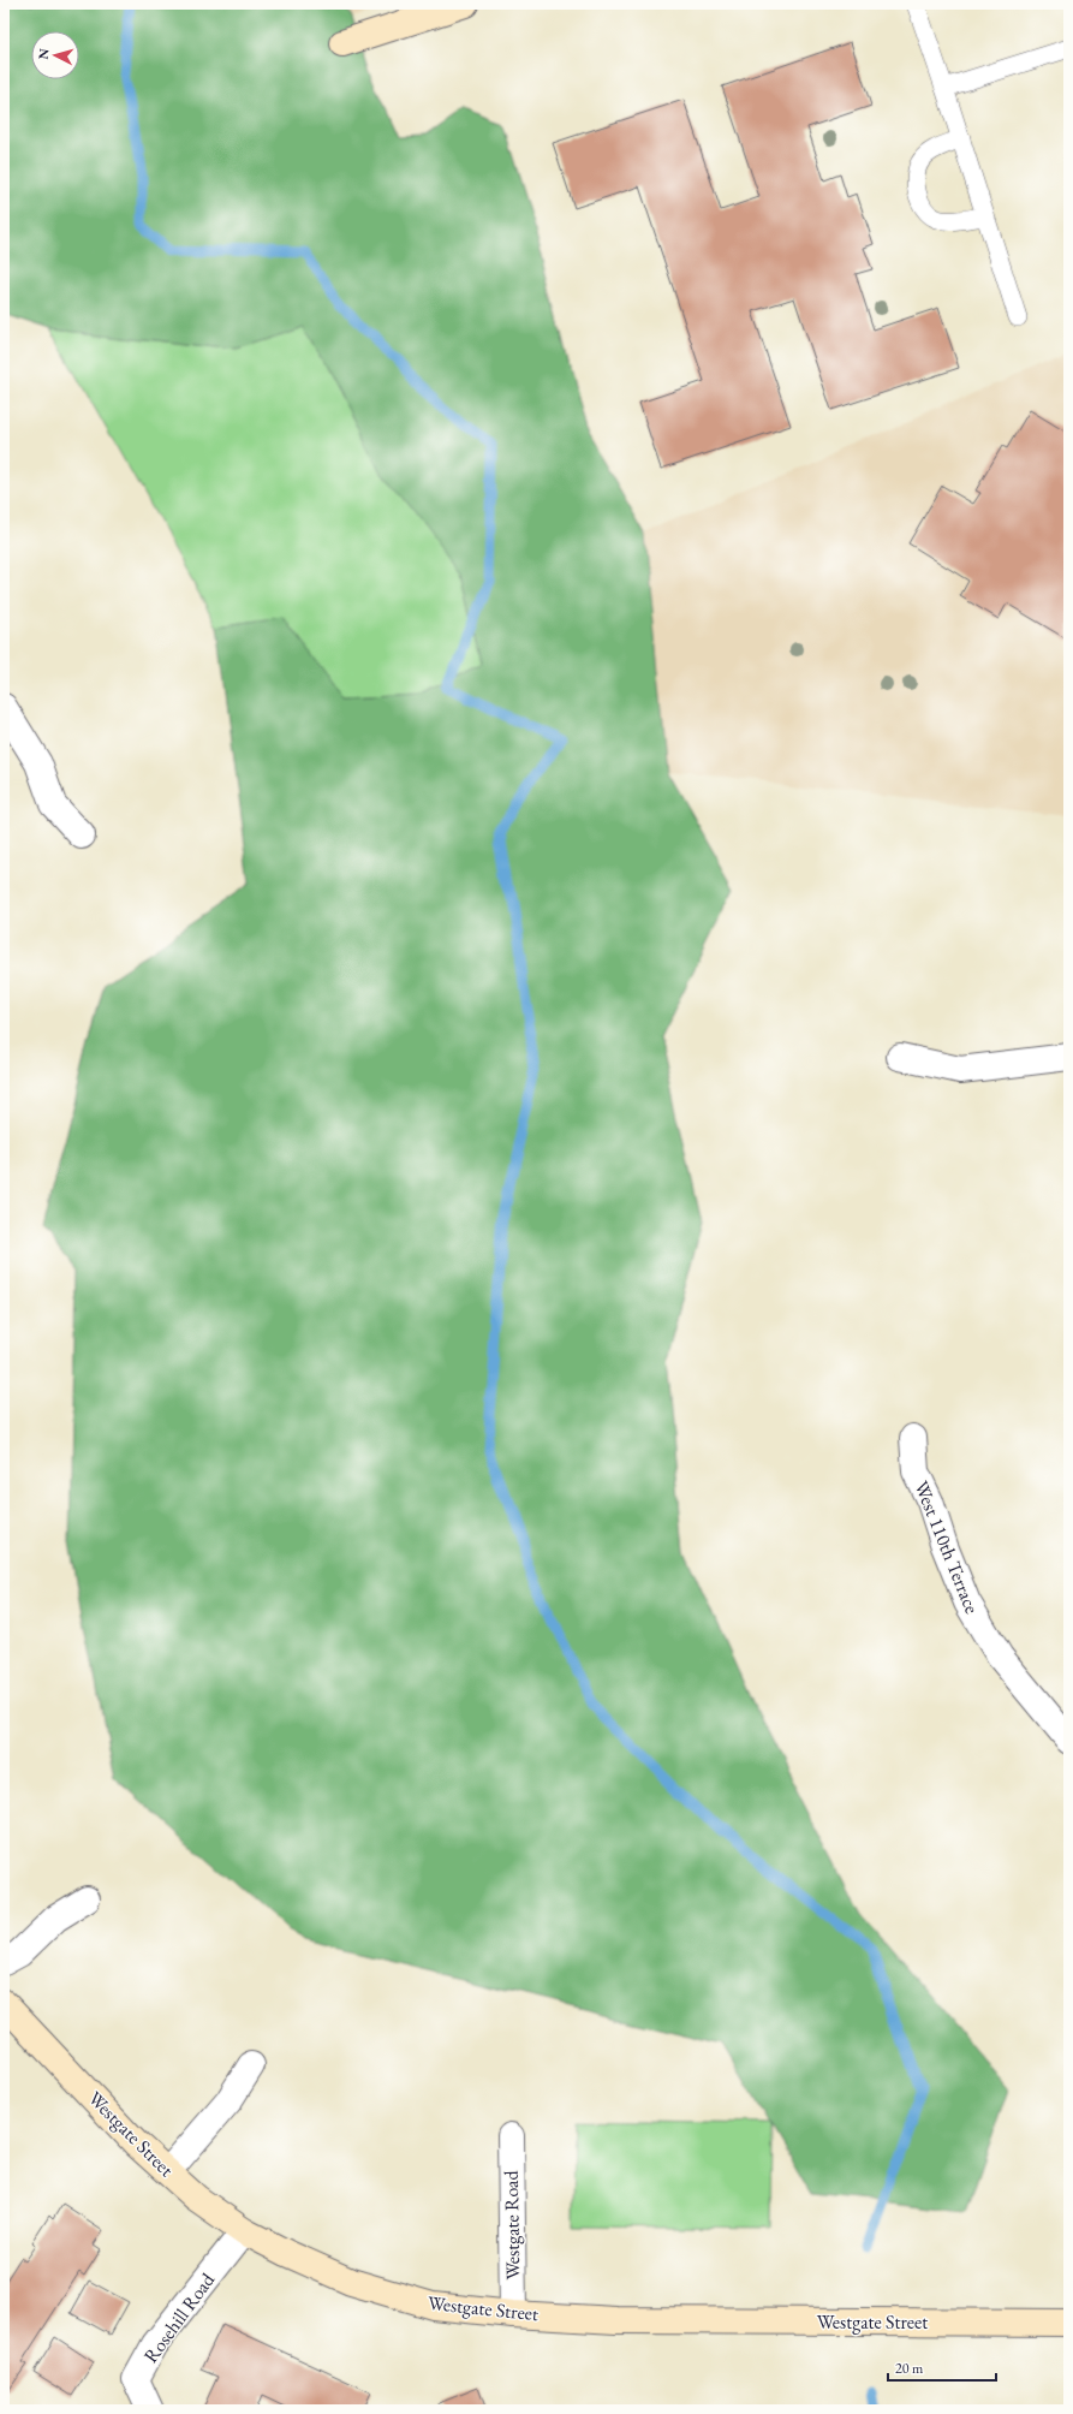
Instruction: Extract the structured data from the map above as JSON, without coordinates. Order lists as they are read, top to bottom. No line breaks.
{"streets":{"street":["West 110th Terrace","Westgate Street","Westgate Road","Rosehill Road"]},"crossings":[["Westgate Street","Westgate Road"],["Westgate Street","Rosehill Road"]],"scale_bar":"20 m","north":"left"}
